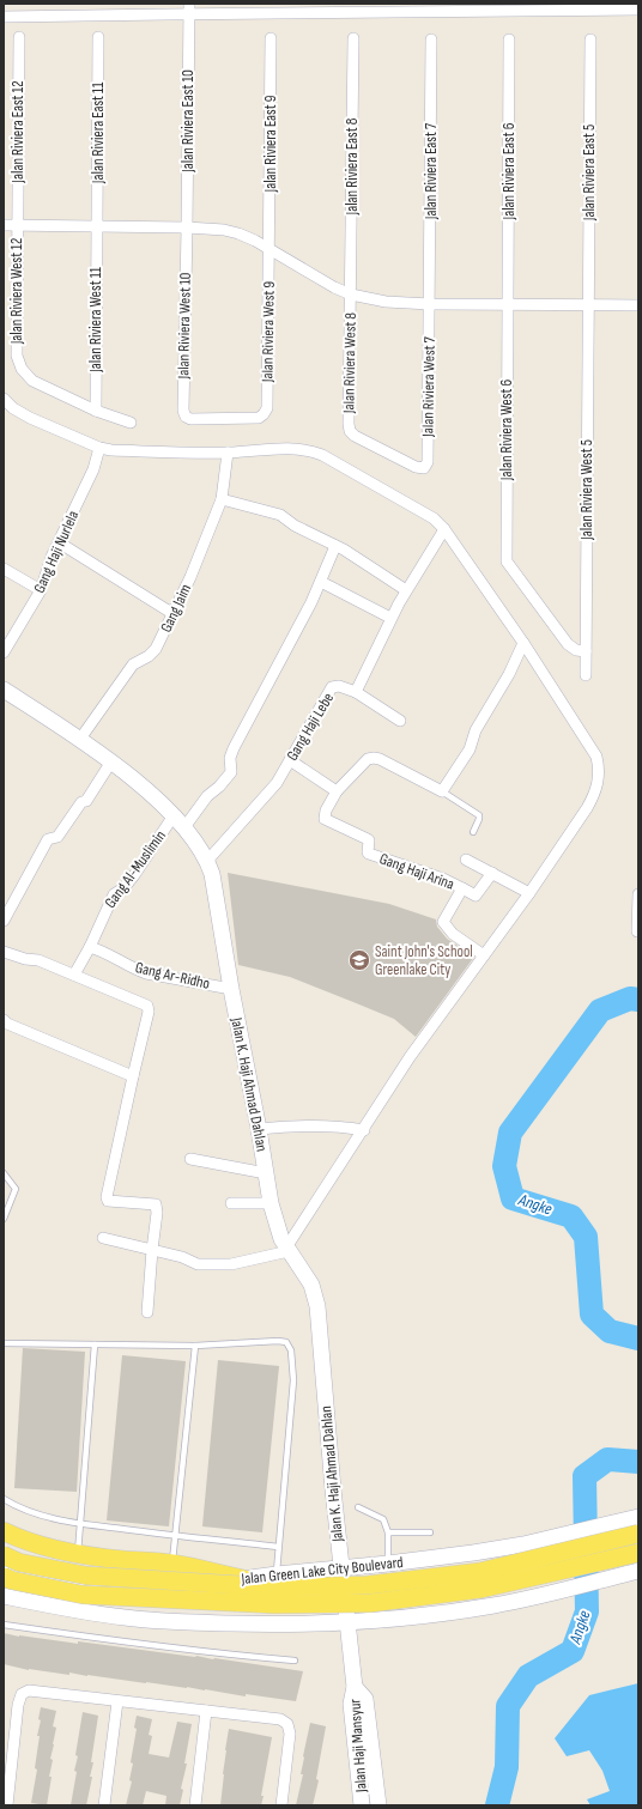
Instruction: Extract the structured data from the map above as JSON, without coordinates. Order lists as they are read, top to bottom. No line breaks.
{"streets":{"street":["Jalan Riviera East 10","Jalan Riviera East 12","Jalan Riviera East 11","Jalan Riviera East 9","Jalan Riviera East 8","Jalan Riviera East 7","Jalan Riviera East 6","Jalan Riviera East 5","Jalan Riviera West 12","Jalan Riviera West 11","Jalan Riviera West 10","Jalan Riviera West 9","Jalan Riviera West 8","Jalan Riviera West 7","Jalan Riviera West 6","Jalan Riviera West 5","Gang Haji Nurlela","Gang Jaim","Gang Haji Lebe","Gang Al-Muslimin","Gang Haji Arina","Gang Ar-Ridho","Jalan K. Haji Ahmad Dahlan","Jalan Green Lake City Boulevard","Jalan Haji Mansyur"]},"crossings":[["Jalan Riviera East 10","Jalan Riviera West 10"],["Jalan Riviera East 12","Jalan Riviera West 12"],["Jalan Riviera East 11","Jalan Riviera West 11"],["Jalan Riviera East 9","Jalan Riviera West 9"],["Jalan Riviera East 8","Jalan Riviera West 8"],["Jalan Riviera East 7","Jalan Riviera West 7"],["Jalan Riviera East 6","Jalan Riviera West 6"],["Jalan Riviera East 5","Jalan Riviera West 5"],["Jalan Riviera West 12","Jalan Riviera West 11"],["Jalan Riviera West 10","Jalan Riviera West 9"],["Jalan Riviera West 8","Jalan Riviera West 7"],["Jalan Riviera West 6","Jalan Riviera West 5"],["Gang Jaim","Jalan K. Haji Ahmad Dahlan"],["Gang Haji Lebe","Jalan K. Haji Ahmad Dahlan"],["Gang Al-Muslimin","Gang Ar-Ridho"],["Gang Al-Muslimin","Jalan K. Haji Ahmad Dahlan"],["Gang Ar-Ridho","Jalan K. Haji Ahmad Dahlan"],["Jalan K. Haji Ahmad Dahlan","Jalan Green Lake City Boulevard"],["Jalan K. Haji Ahmad Dahlan","Jalan Haji Mansyur"]],"water":["Angke"],"places":{"school or university":["Saint John's School Greenlake City"]}}
